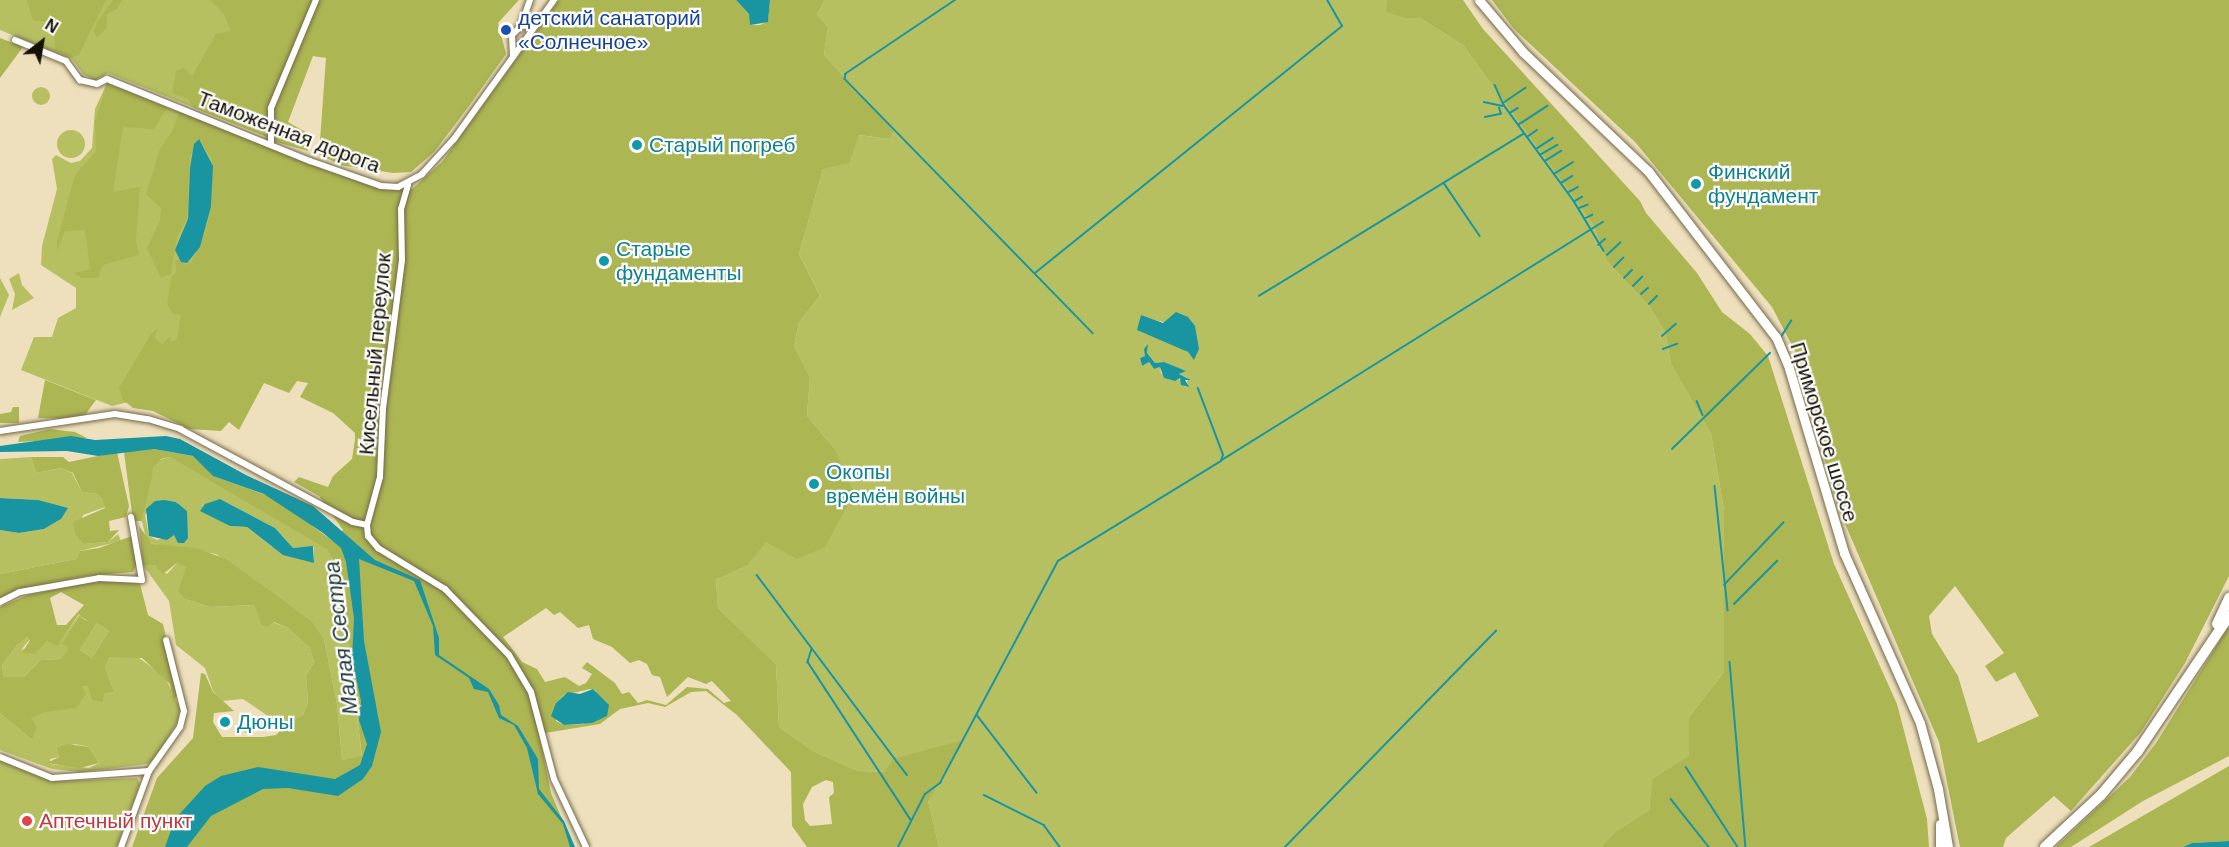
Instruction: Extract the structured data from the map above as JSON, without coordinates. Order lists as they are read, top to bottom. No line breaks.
{"streets":{"main road":["Приморское шоссе"],"street":["Таможенная дорога","Кисельный переулок"]},"crossings":[["Таможенная дорога","Кисельный переулок"]],"water":["Малая Сестра"],"places":["детский санаторий «Солнечное»","Старый погреб","Финский фундамент","Старые фундаменты","Окопы времён войны","Дюны","Аптечный пункт"],"north":"top right"}
